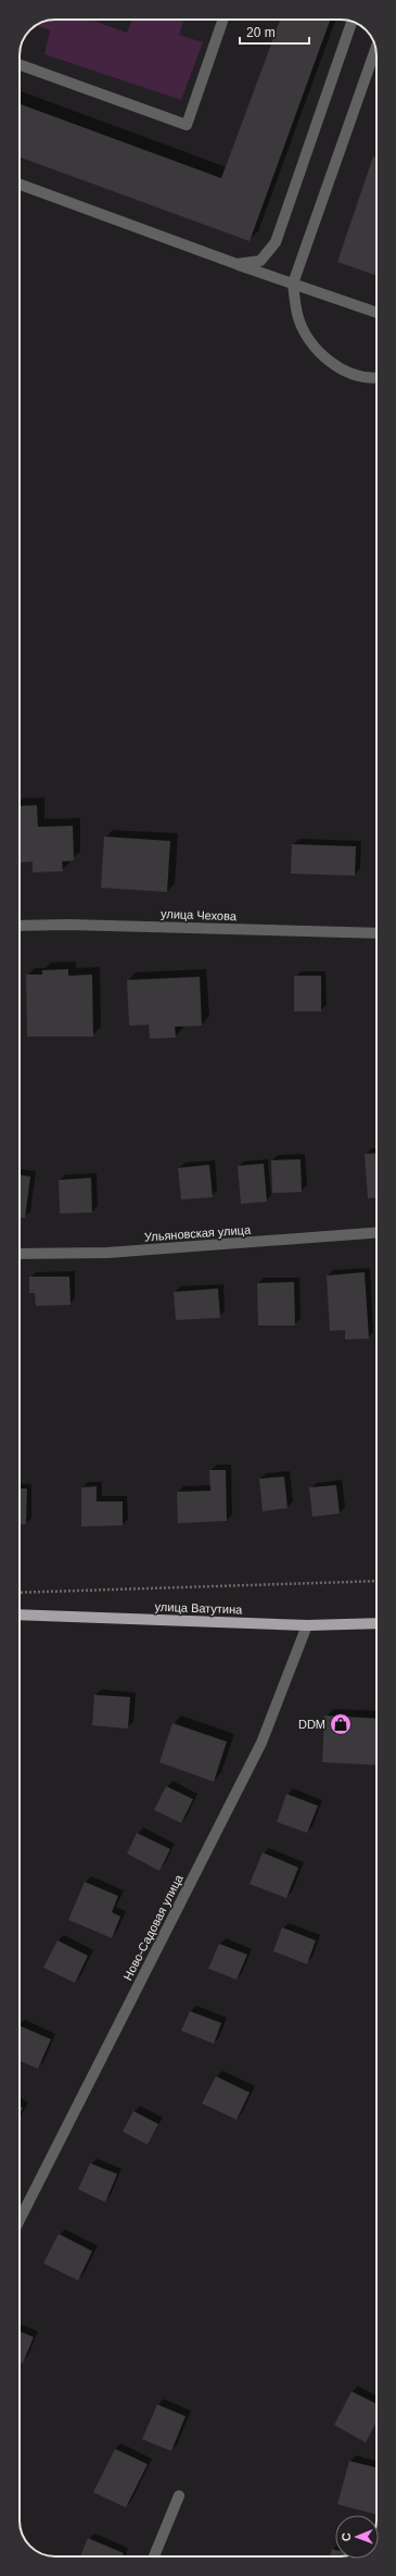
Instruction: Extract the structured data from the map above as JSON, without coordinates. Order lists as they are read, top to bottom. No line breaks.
{"streets":{"main road":["улица Ватутина"],"street":["улица Чехова","Ульяновская улица","Ново-Садовая улица"]},"crossings":[["улица Ватутина","Ново-Садовая улица"]],"places":{"shop":["DDM"]},"scale_bar":"20 m","north":"left"}
